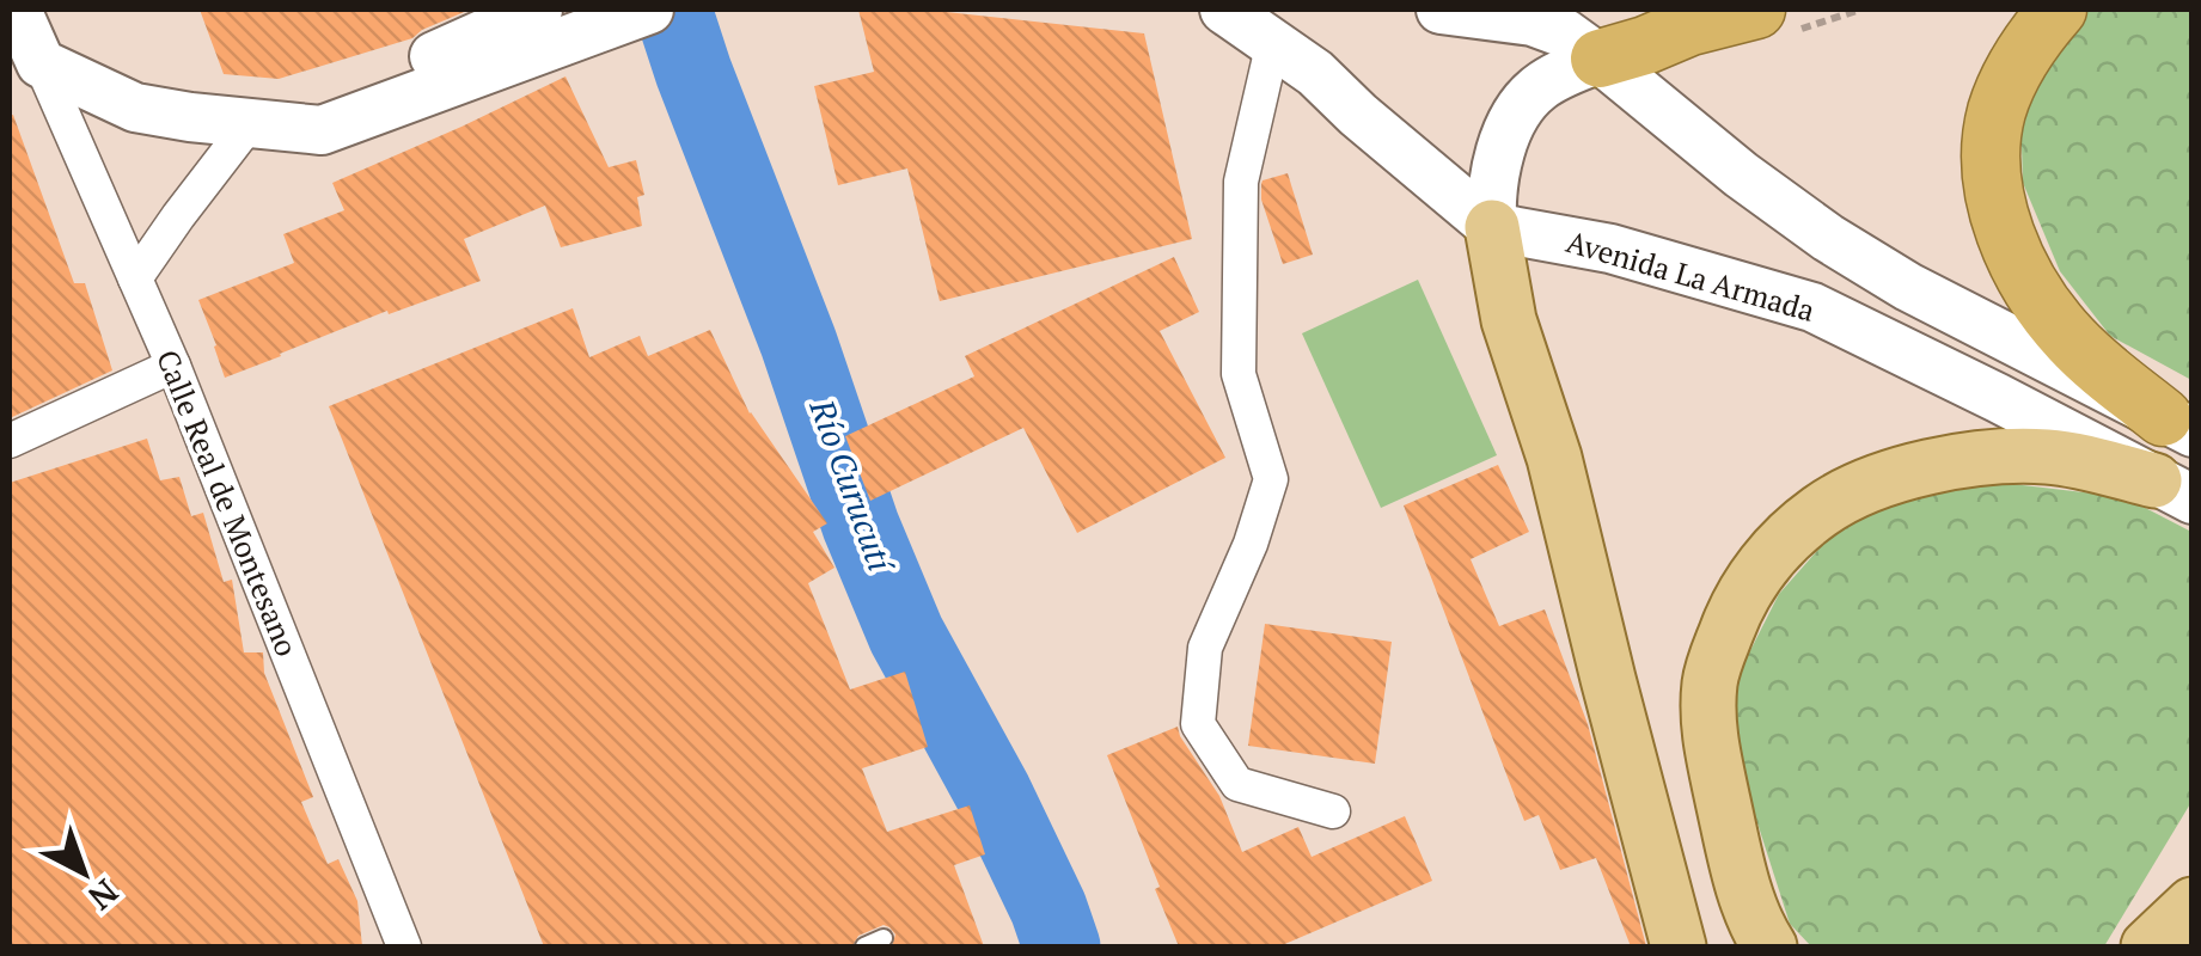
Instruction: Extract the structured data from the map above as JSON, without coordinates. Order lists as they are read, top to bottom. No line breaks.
{"streets":{"main road":["Avenida La Armada"],"street":["Calle Real de Montesano"]},"water":["Río Curucutí"],"north":"bottom right"}
